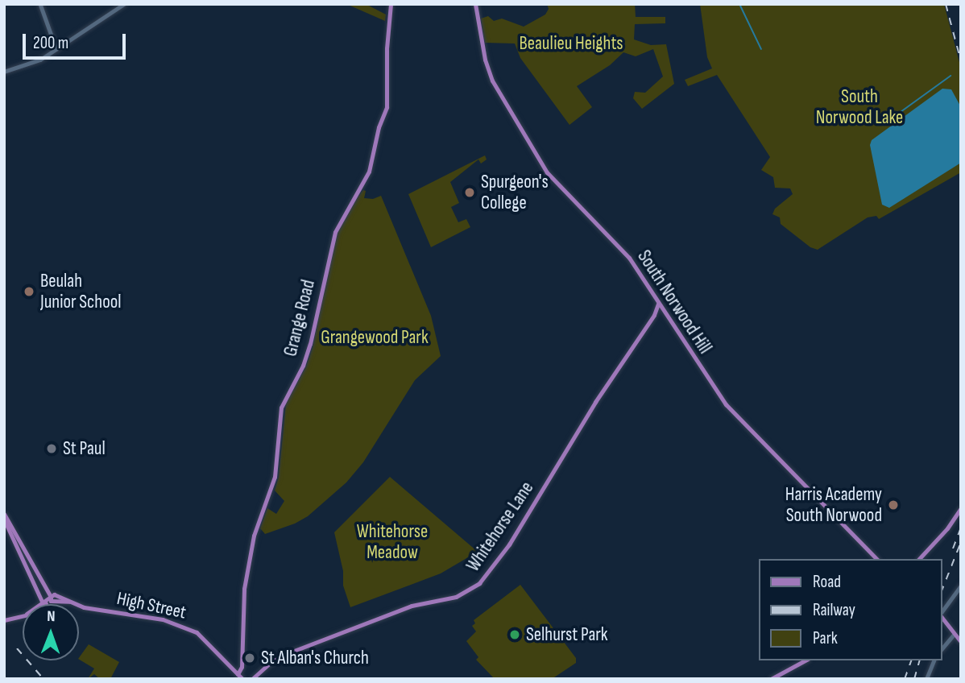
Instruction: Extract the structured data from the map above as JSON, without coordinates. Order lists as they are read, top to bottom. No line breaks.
{"streets":{"main road":["South Norwood Hill","Grange Road","Whitehorse Lane","High Street"]},"crossings":[["South Norwood Hill","Whitehorse Lane"],["Grange Road","High Street"]],"parks":["Beaulieu Heights","South Norwood Lake","Grangewood Park","Whitehorse Meadow"],"places":["Spurgeon's College","Beulah Junior School","St Paul","Harris Academy South Norwood","Selhurst Park","St Alban's Church"],"legend":["Road","Railway","Park"],"scale_bar":"200 m","north":"top"}
